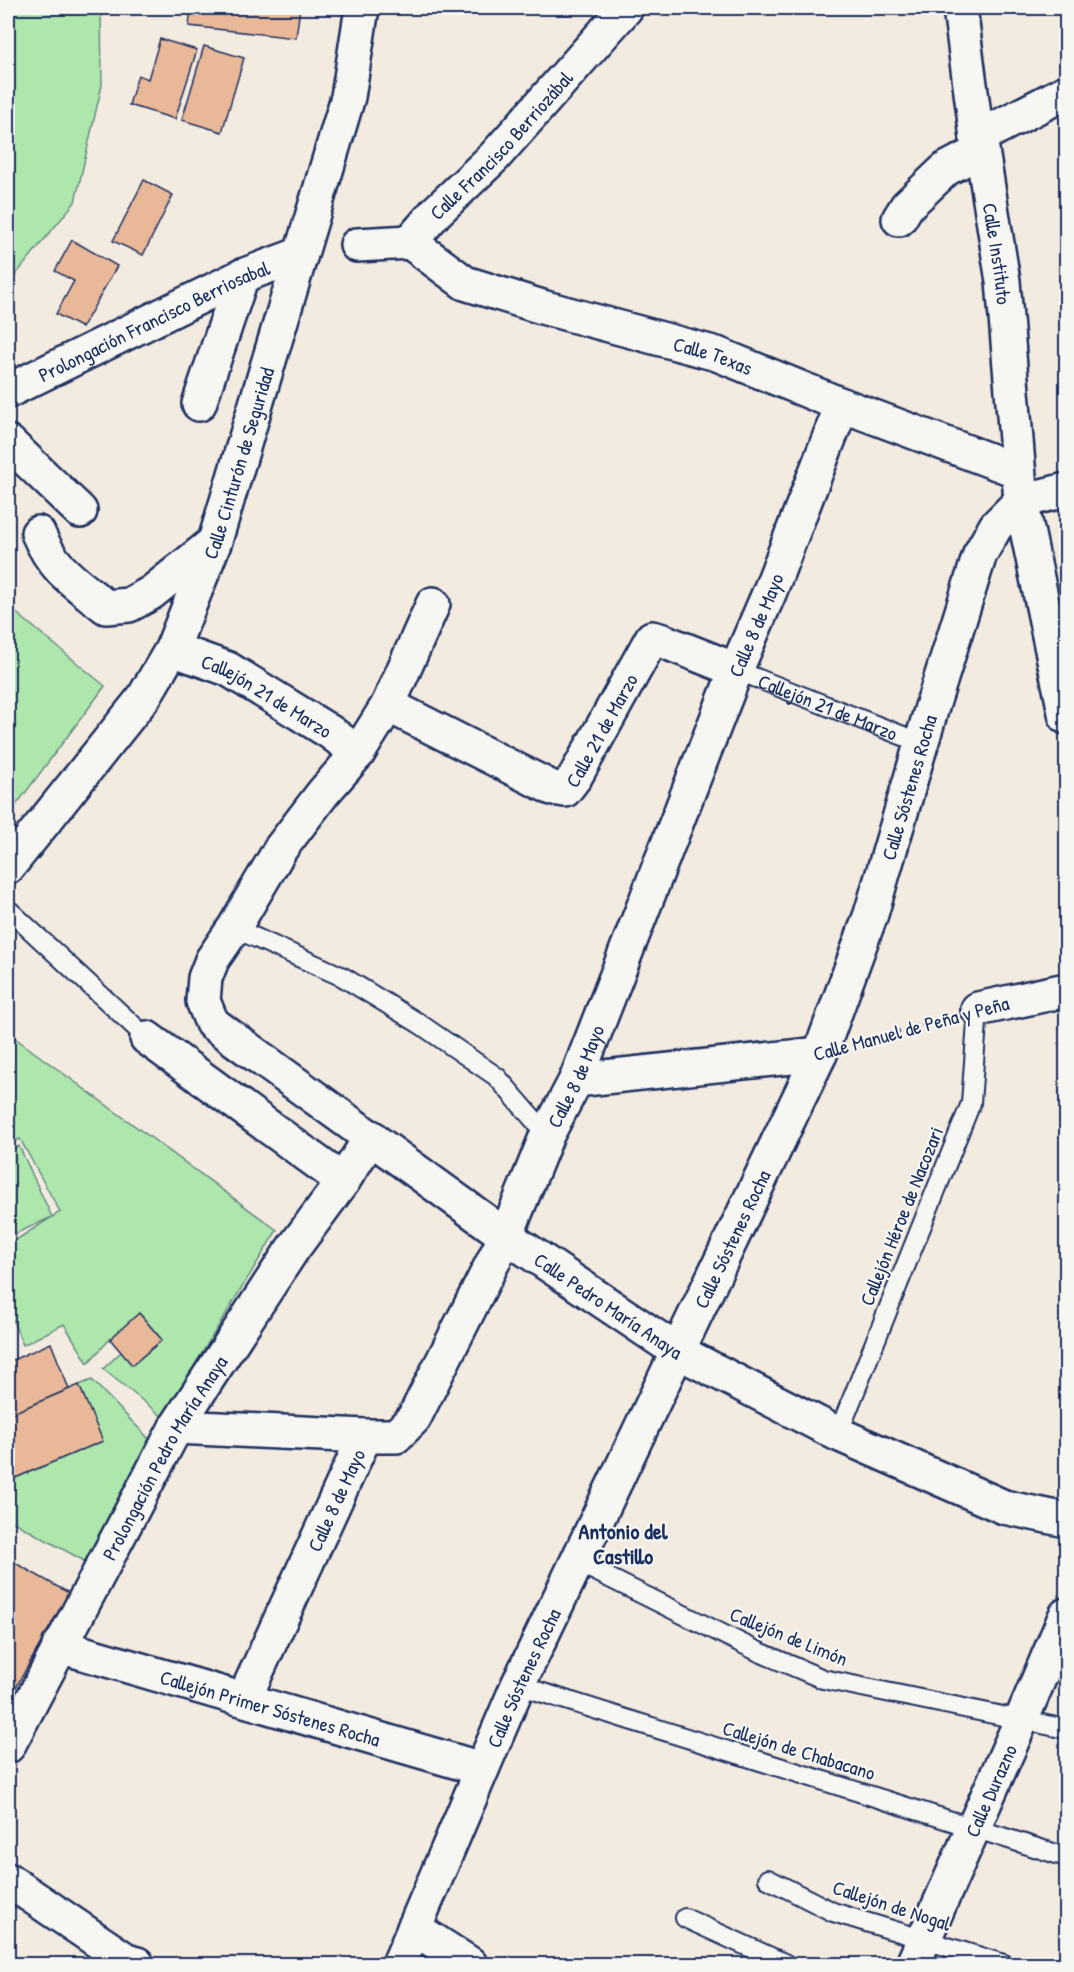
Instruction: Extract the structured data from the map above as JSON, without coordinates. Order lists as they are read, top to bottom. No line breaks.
{"streets":{"street":["Calle Francisco Berriozábal","Calle Instituto","Prolongación Francisco Berriosabal","Calle Texas","Calle Cinturón de Seguridad","Calle 8 de Mayo","Callejón 21 de Marzo","Calle 21 de Marzo","Calle Sóstenes Rocha","Calle Manuel de Peña y Peña","Calle Pedro María Anaya","Prolongación Pedro María Anaya","Callejón Primer Sóstenes Rocha","Calle Durazno"],"lane":["Callejón Héroe de Nacozari","Callejón de Limón","Callejón de Chabacano","Callejón de Nogal"]},"crossings":[["Calle Francisco Berriozábal","Calle Texas"],["Calle Instituto","Calle Texas"],["Calle Instituto","Calle Sóstenes Rocha"],["Prolongación Francisco Berriosabal","Calle Cinturón de Seguridad"],["Calle Texas","Calle 8 de Mayo"],["Calle Texas","Calle Sóstenes Rocha"],["Calle Cinturón de Seguridad","Callejón 21 de Marzo"],["Calle 8 de Mayo","Callejón 21 de Marzo"],["Calle 8 de Mayo","Calle 21 de Marzo"],["Calle 8 de Mayo","Calle Manuel de Peña y Peña"],["Calle 8 de Mayo","Calle Pedro María Anaya"],["Calle 8 de Mayo","Callejón Primer Sóstenes Rocha"],["Callejón 21 de Marzo","Calle 21 de Marzo"],["Callejón 21 de Marzo","Calle Sóstenes Rocha"],["Calle Sóstenes Rocha","Calle Manuel de Peña y Peña"],["Calle Sóstenes Rocha","Calle Pedro María Anaya"],["Calle Sóstenes Rocha","Callejón de Limón"],["Calle Sóstenes Rocha","Callejón Primer Sóstenes Rocha"],["Calle Sóstenes Rocha","Callejón de Chabacano"],["Calle Manuel de Peña y Peña","Callejón Héroe de Nacozari"],["Callejón Héroe de Nacozari","Calle Pedro María Anaya"],["Calle Pedro María Anaya","Prolongación Pedro María Anaya"],["Prolongación Pedro María Anaya","Callejón Primer Sóstenes Rocha"],["Callejón de Limón","Calle Durazno"],["Callejón de Chabacano","Calle Durazno"],["Calle Durazno","Callejón de Nogal"]],"districts":["Antonio del Castillo"]}
